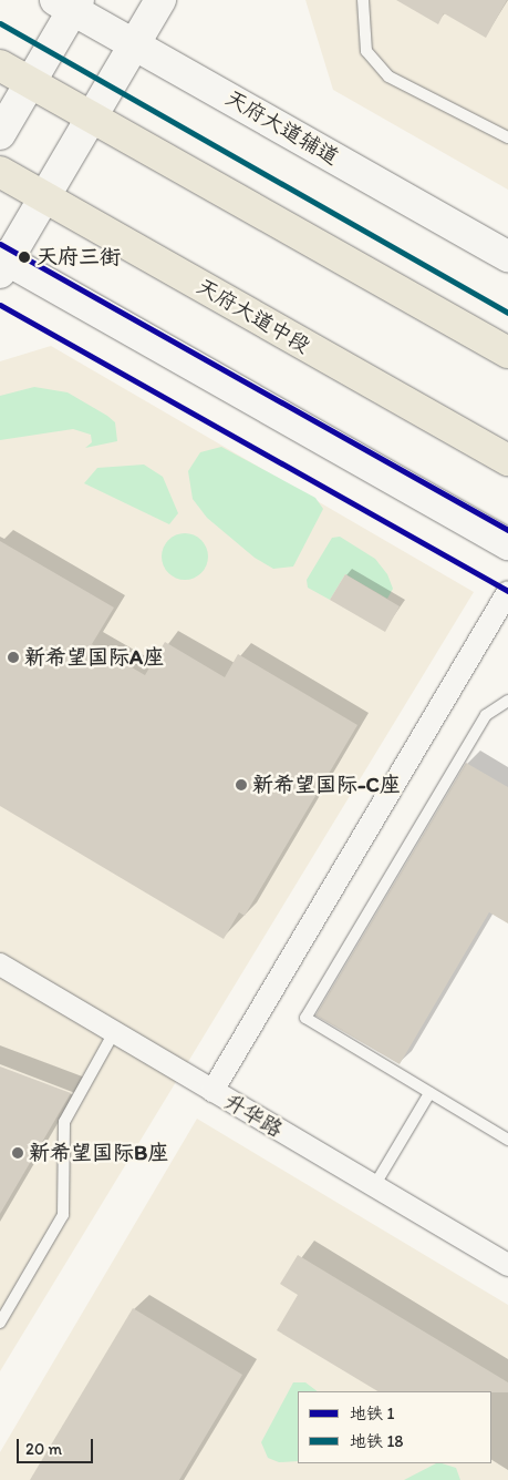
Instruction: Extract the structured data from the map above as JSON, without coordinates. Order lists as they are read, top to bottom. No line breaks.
{"streets":{"main road":["天府大道中段"],"street":["天府大道辅道","升华路"]},"places":["天府三街","新希望国际A座","新希望国际-C座","新希望国际B座"],"lines":["metro line 18","metro line 1"],"legend":["地铁 1","地铁 18"],"scale_bar":"20 m"}
